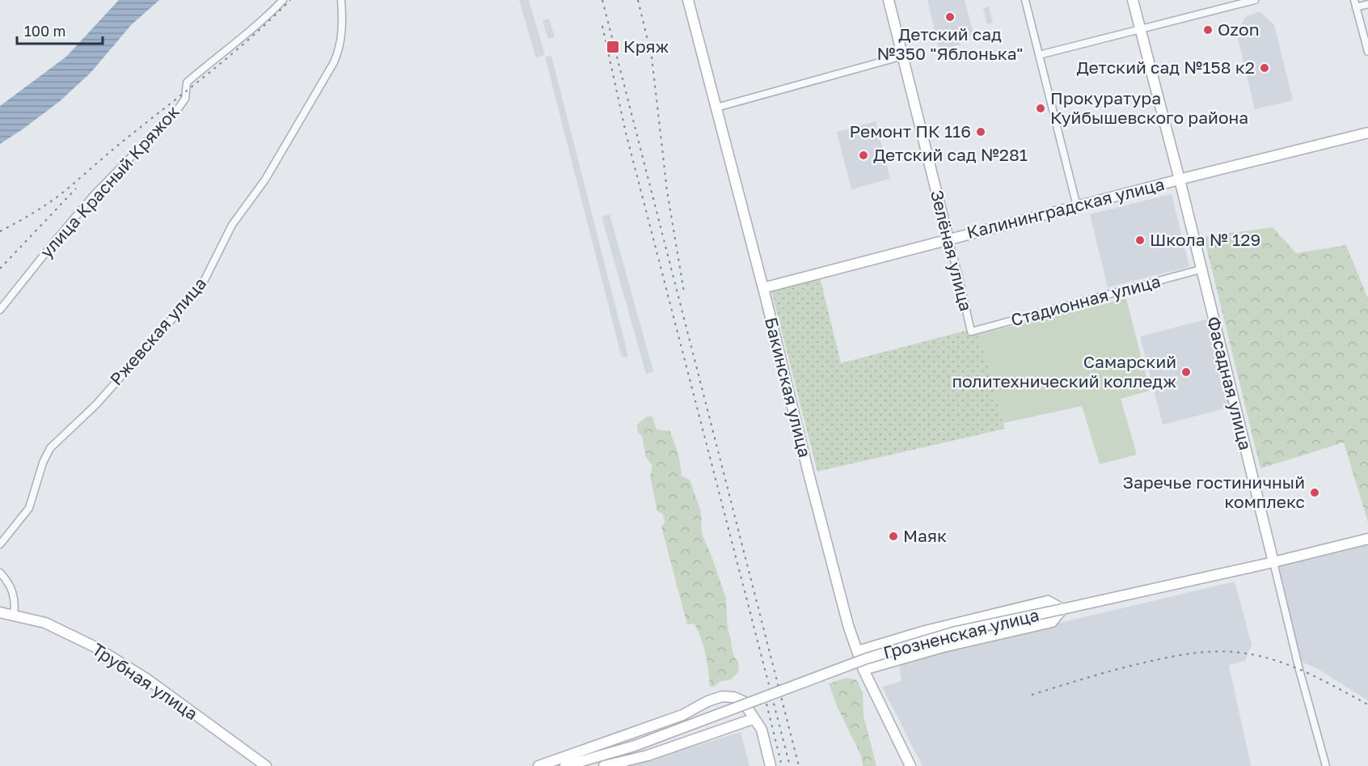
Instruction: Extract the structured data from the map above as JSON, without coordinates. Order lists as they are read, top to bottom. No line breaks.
{"streets":{"main road":["Калининградская улица","Зелёная улица","Фасадная улица","Бакинская улица","Грозненская улица","Трубная улица"],"street":["улица Красный Кряжок","Стадионная улица","Ржевская улица"]},"crossings":[["Калининградская улица","Зелёная улица"],["Калининградская улица","Фасадная улица"],["Калининградская улица","Бакинская улица"],["Зелёная улица","Стадионная улица"],["Стадионная улица","Фасадная улица"],["Фасадная улица","Грозненская улица"]],"places":{"other":["Детский сад №350 \"Яблонька\"","Ozon","Детский сад №158 к2","Прокуратура Куйбышевского района","Ремонт ПК 116","Детский сад №281","Школа № 129","Самарский политехнический колледж","Заречье гостиничный комплекс","Маяк"],"transit":["Кряж"]},"scale_bar":"100 m"}
